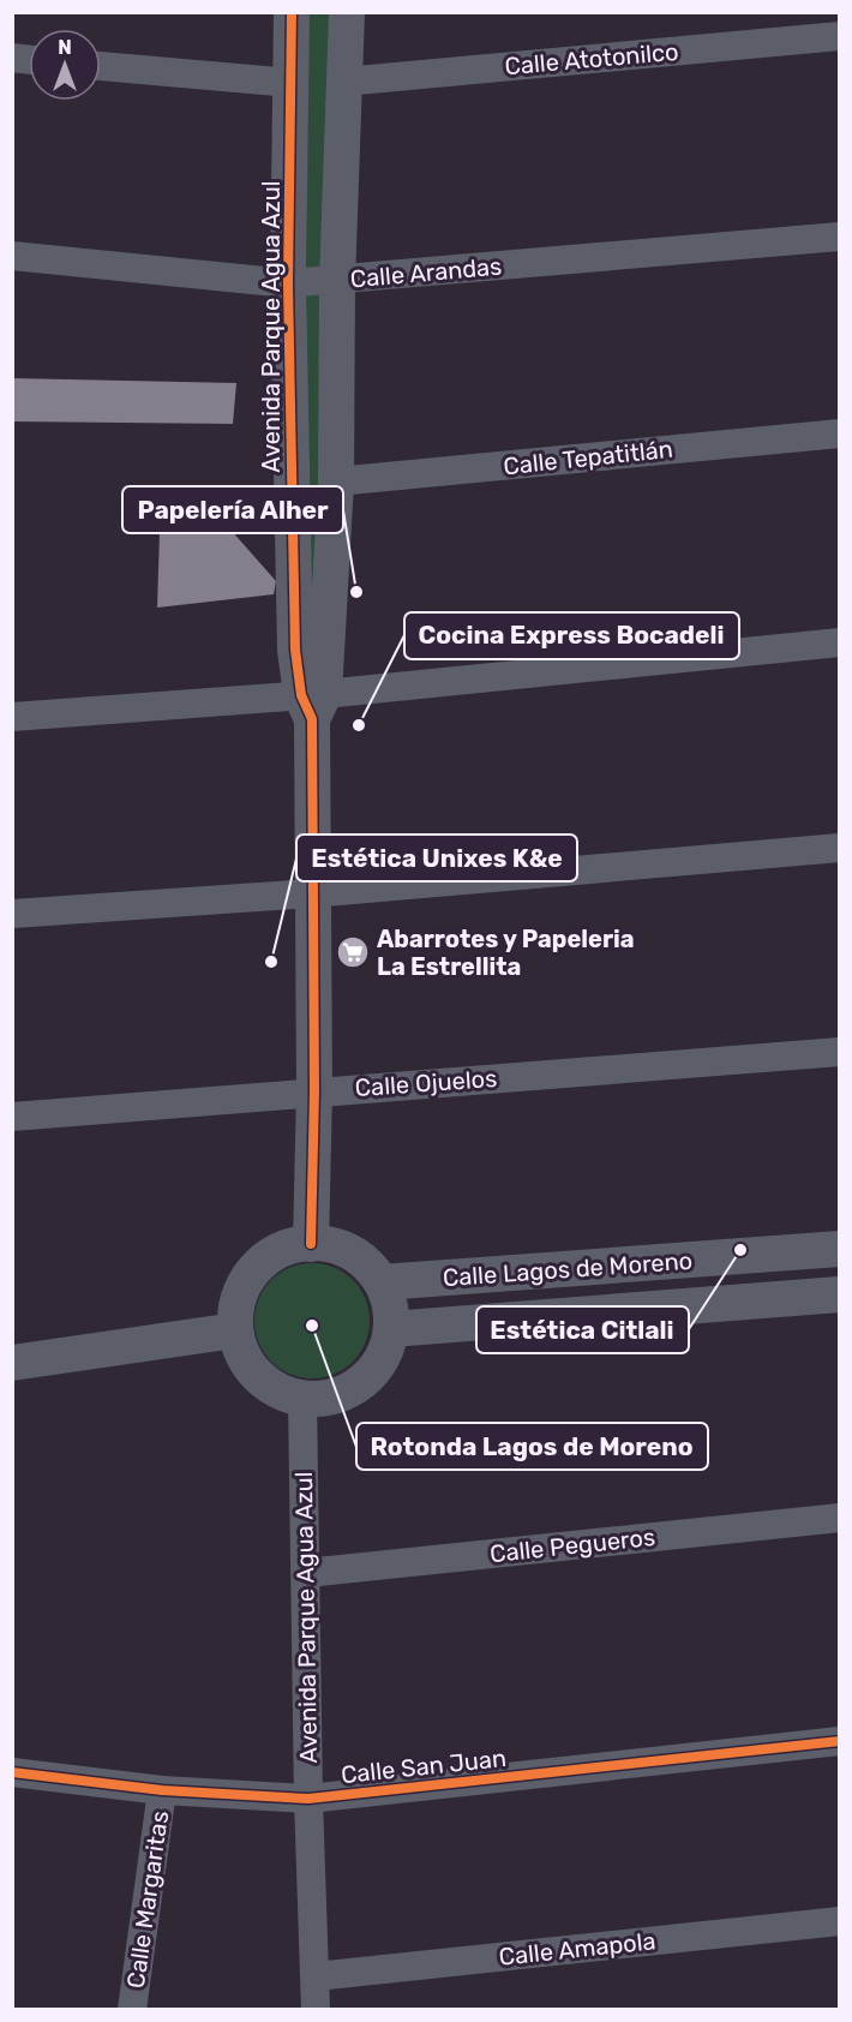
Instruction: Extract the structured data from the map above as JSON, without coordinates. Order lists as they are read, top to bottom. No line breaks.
{"streets":{"street":["Calle Atotonilco","Calle Arandas","Avenida Parque Agua Azul","Calle Tepatitlán","Calle Ojuelos","Calle Lagos de Moreno","Calle Pegueros","Calle San Juan","Calle Margaritas","Calle Amapola"]},"crossings":[["Calle Atotonilco","Avenida Parque Agua Azul"],["Calle Arandas","Avenida Parque Agua Azul"],["Avenida Parque Agua Azul","Calle Tepatitlán"],["Avenida Parque Agua Azul","Calle Ojuelos"],["Avenida Parque Agua Azul","Calle Lagos de Moreno"],["Avenida Parque Agua Azul","Calle Pegueros"],["Avenida Parque Agua Azul","Calle San Juan"],["Avenida Parque Agua Azul","Calle Amapola"],["Calle San Juan","Calle Margaritas"]],"places":{"other":["Papelería Alher","Cocina Express Bocadeli","Estética Unixes K&e","Estética Citlali","Rotonda Lagos de Moreno"],"supermarket":["Abarrotes y Papeleria La Estrellita"]},"north":"top"}
